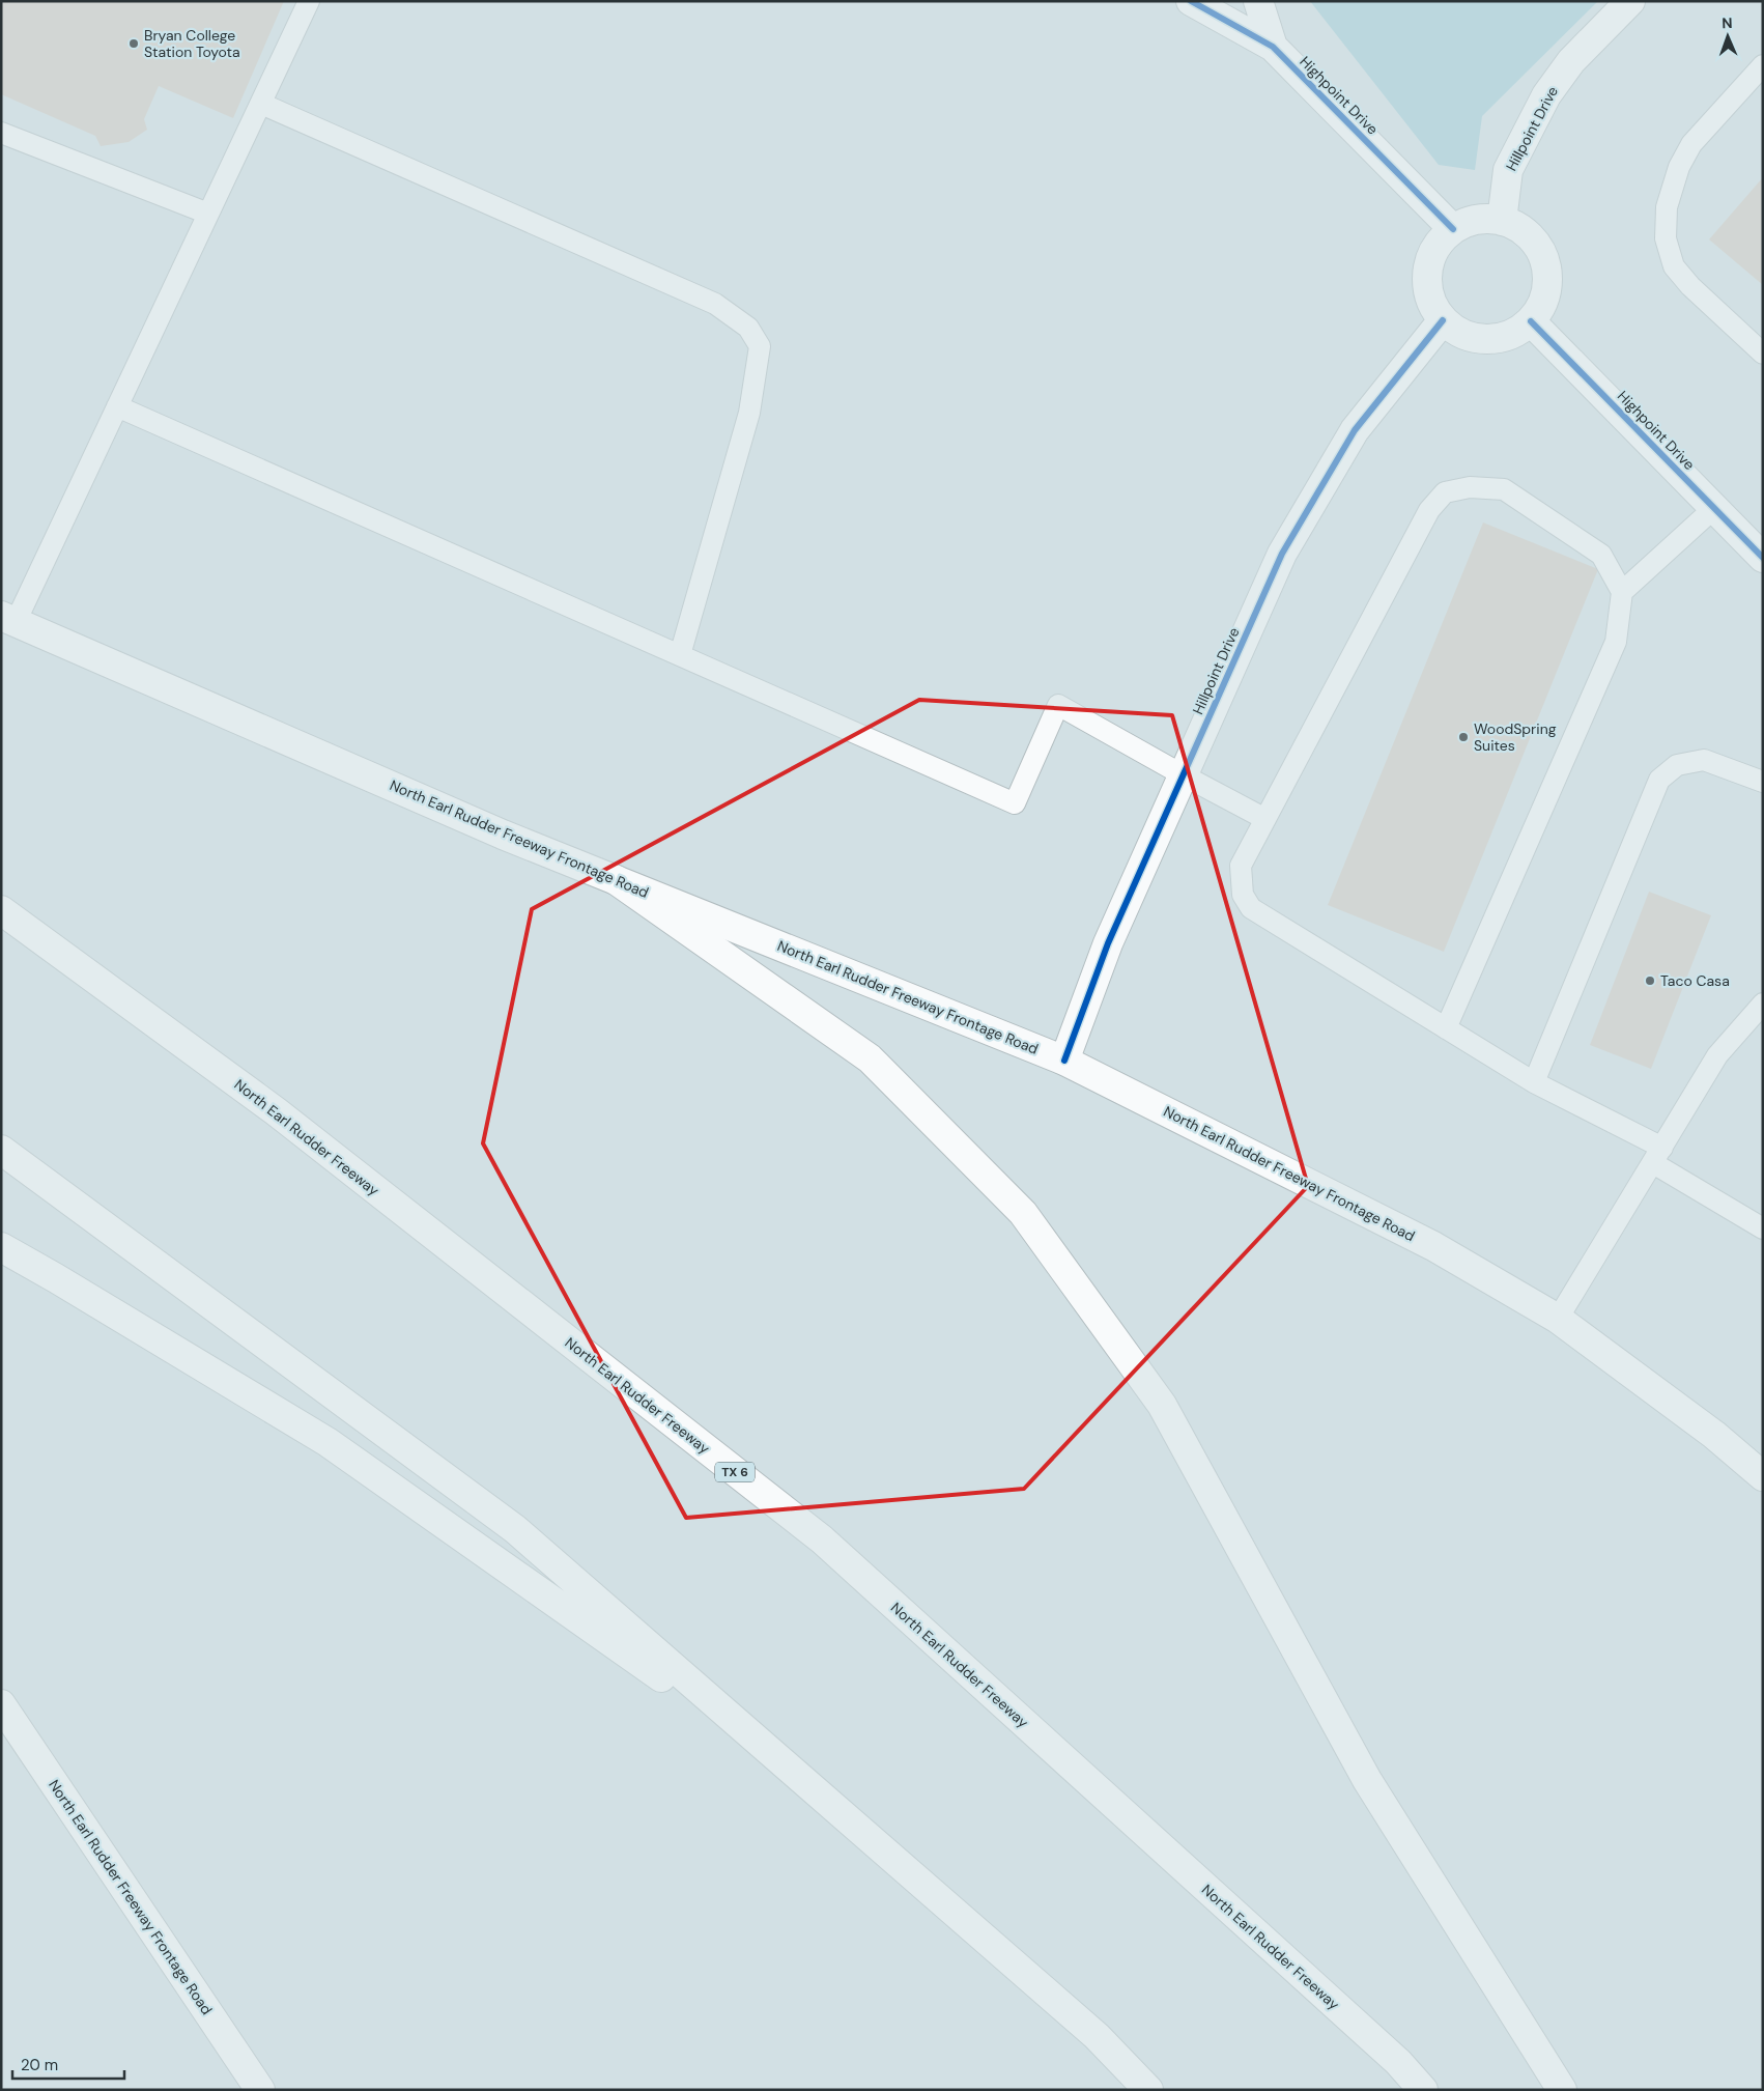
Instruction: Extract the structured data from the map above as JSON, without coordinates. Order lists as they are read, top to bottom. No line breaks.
{"streets":{"main road":["Highpoint Drive","Hillpoint Drive","North Earl Rudder Freeway Frontage Road","North Earl Rudder Freeway","TX 6"]},"crossings":[["Highpoint Drive","Hillpoint Drive"],["Hillpoint Drive","North Earl Rudder Freeway Frontage Road"]],"places":["Bryan College Station Toyota","WoodSpring Suites","Taco Casa"],"scale_bar":"20 m","north":"top"}
